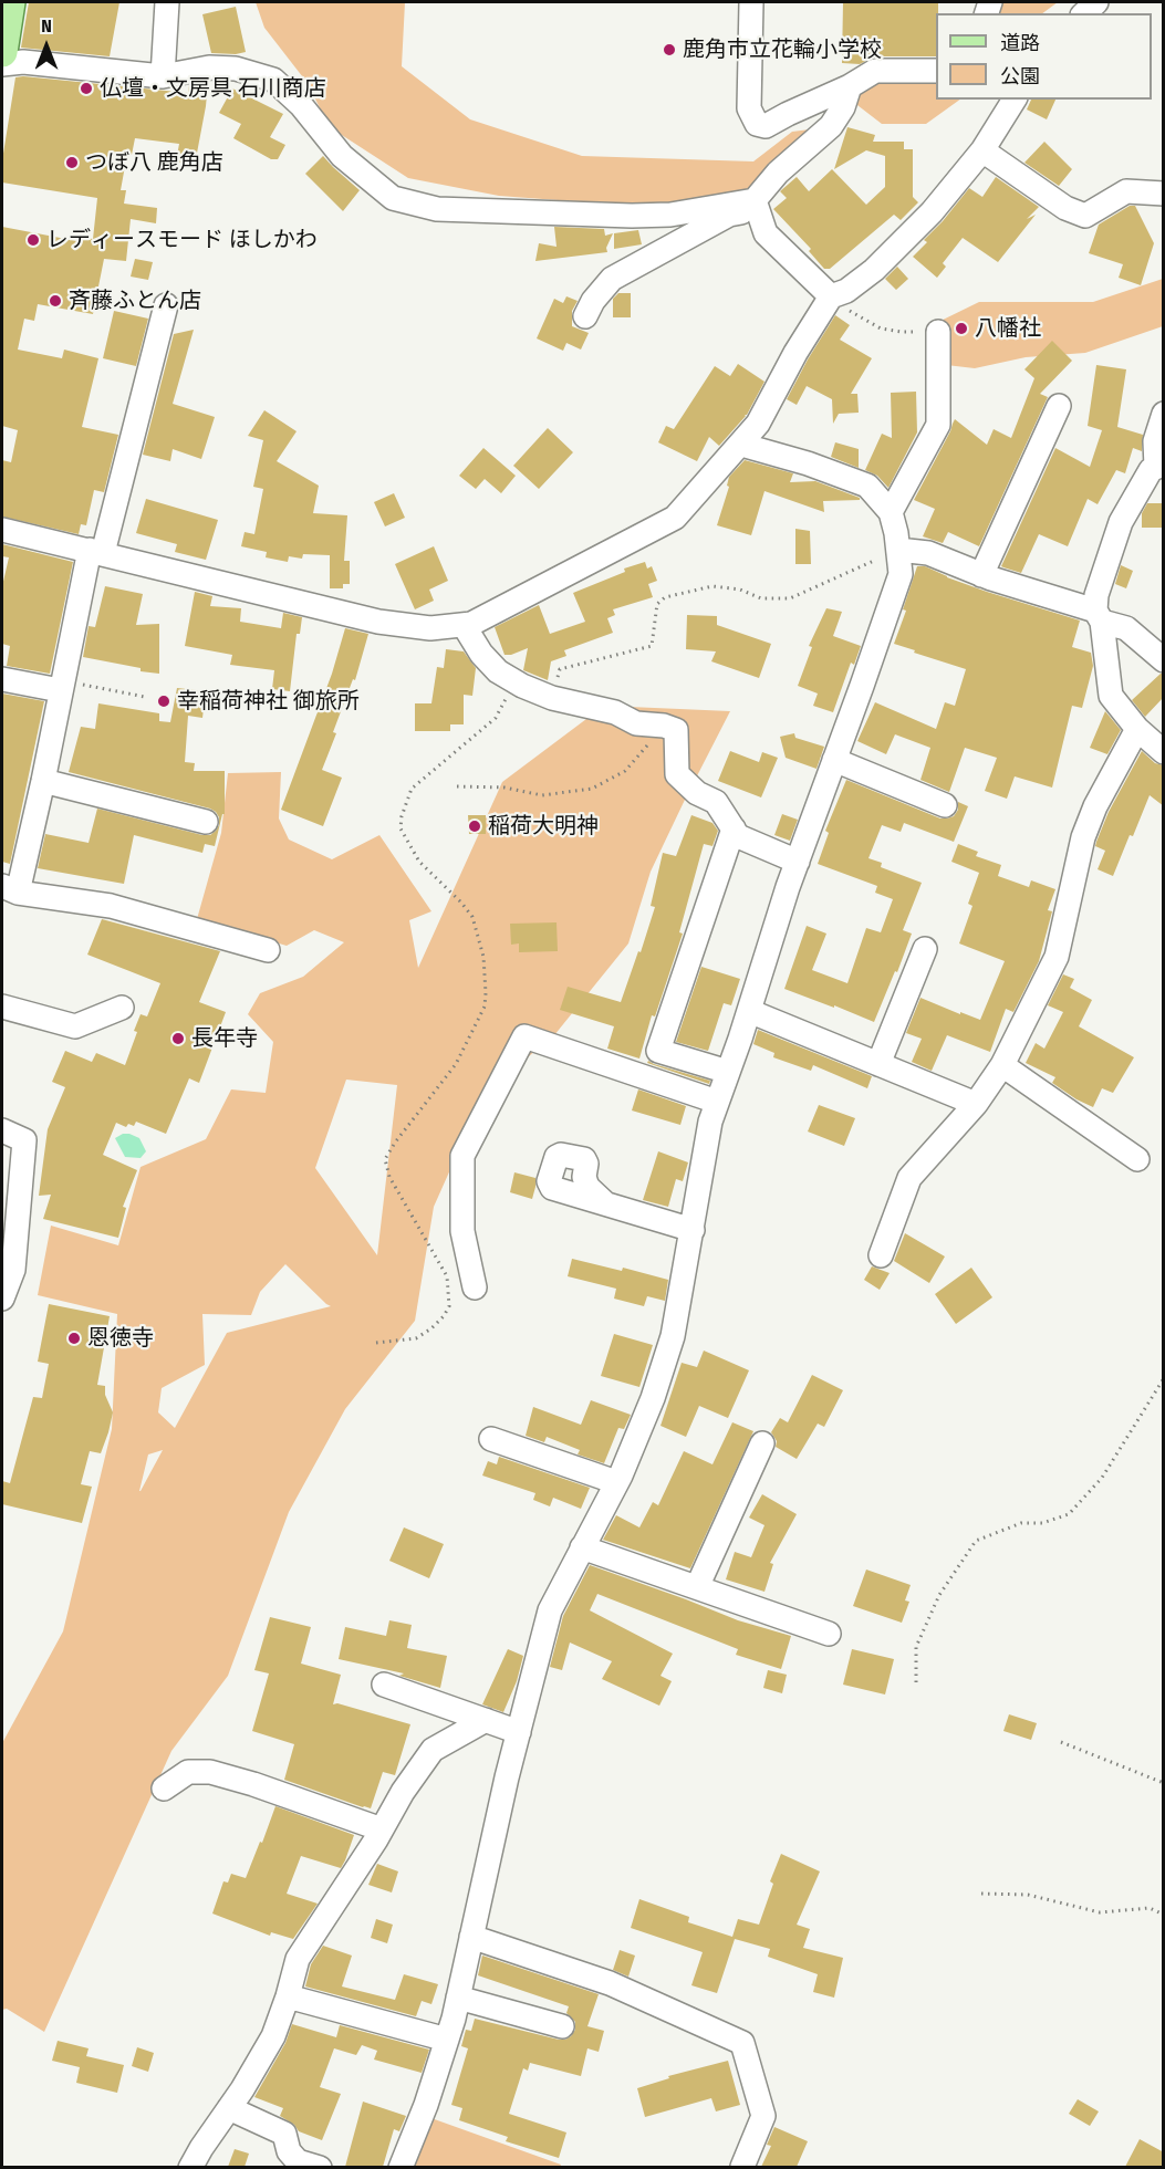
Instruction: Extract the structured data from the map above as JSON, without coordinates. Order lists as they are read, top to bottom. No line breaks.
{"places":["鹿角市立花輪小学校","仏壇・文房具 石川商店","つぼ八 鹿角店","レディースモード ほしかわ","斉藤ふとん店","八幡社","幸稲荷神社 御旅所","稲荷大明神","長年寺","恩徳寺"],"legend":["道路","公園"],"north":"top"}
